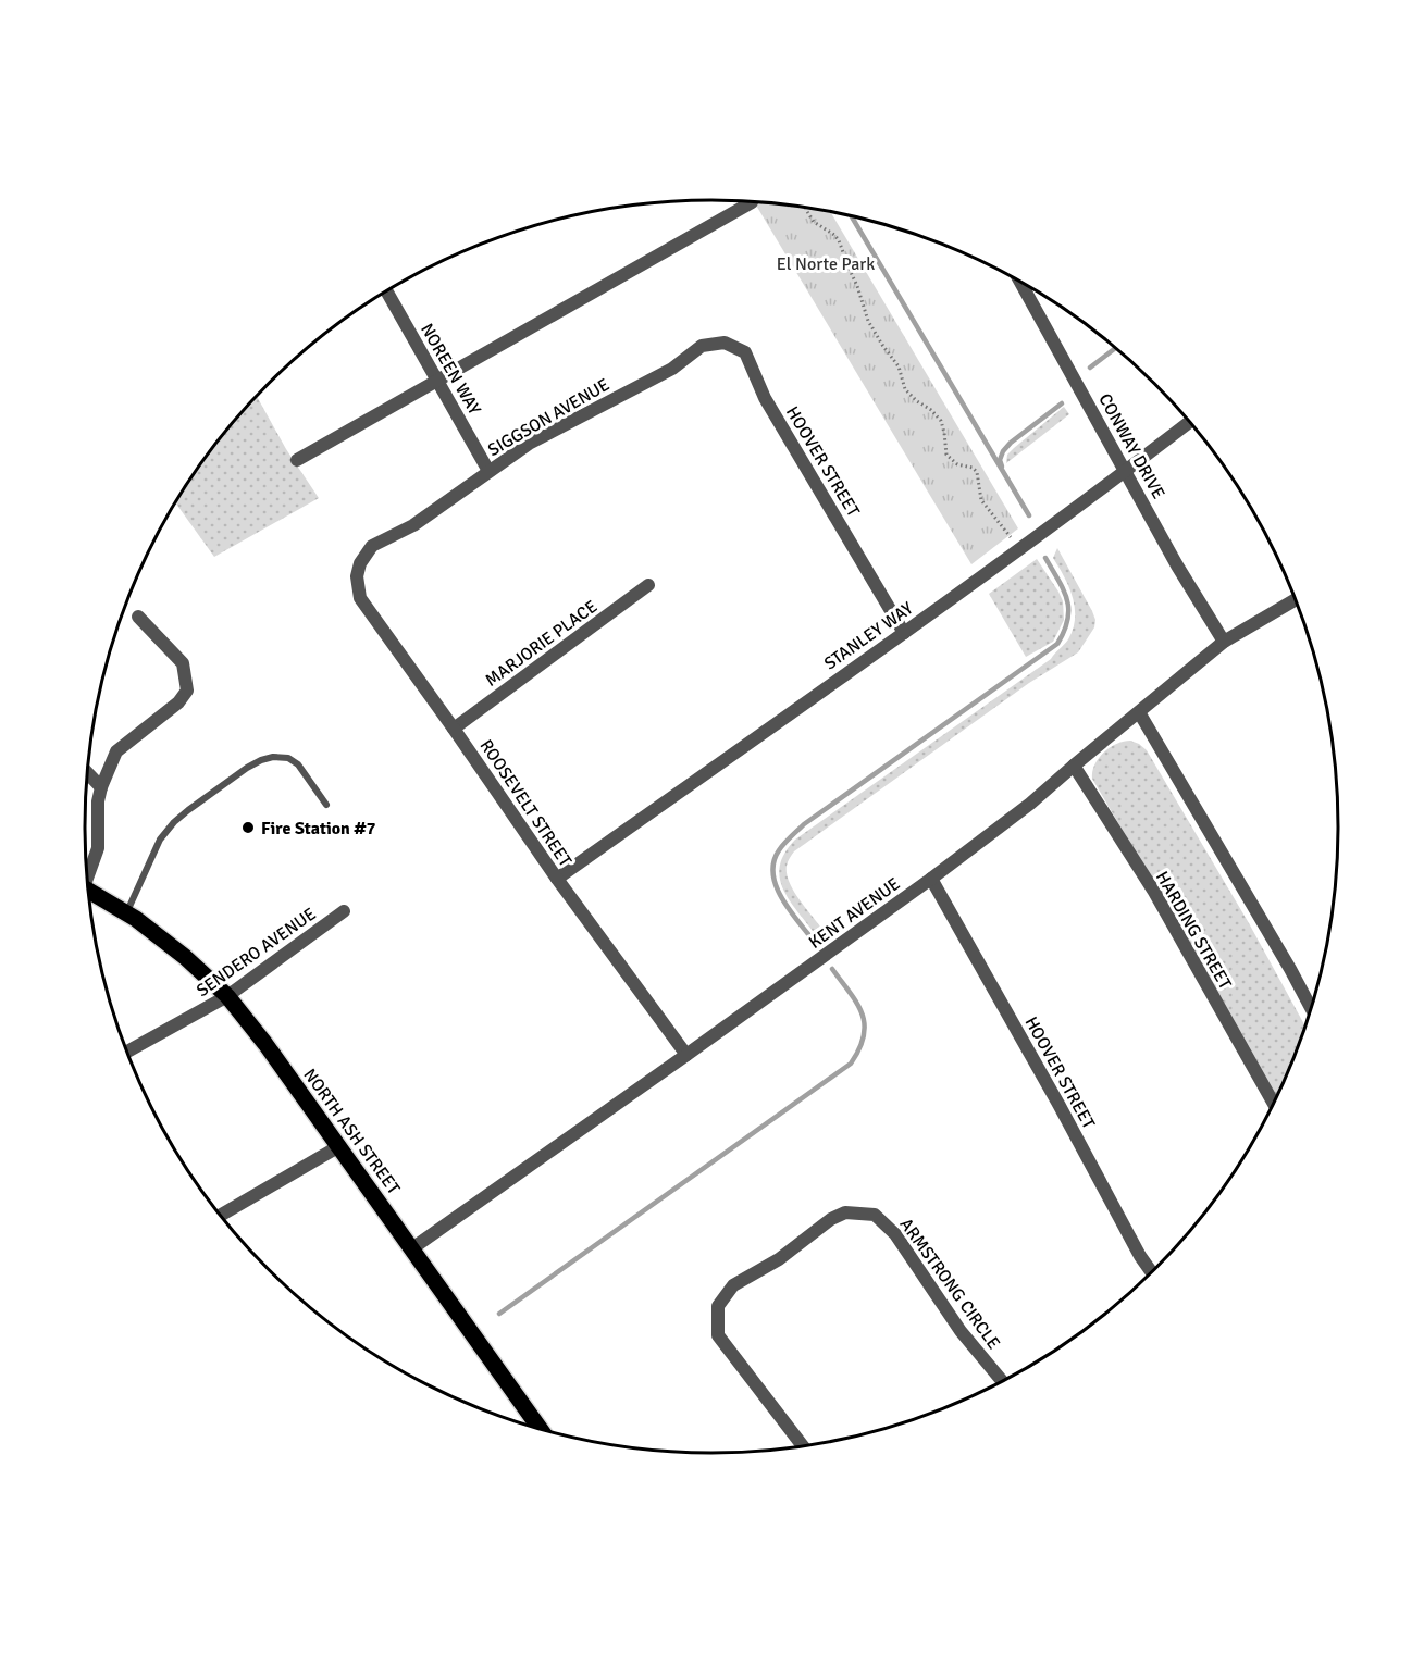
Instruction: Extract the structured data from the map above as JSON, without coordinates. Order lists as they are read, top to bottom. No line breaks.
{"streets":{"main road":["NORTH ASH STREET"],"street":["NOREEN WAY","SIGGSON AVENUE","CONWAY DRIVE","HOOVER STREET","STANLEY WAY","MARJORIE PLACE","ROOSEVELT STREET","KENT AVENUE","HARDING STREET","SENDERO AVENUE","ARMSTRONG CIRCLE"]},"crossings":[["NOREEN WAY","SIGGSON AVENUE"],["SIGGSON AVENUE","HOOVER STREET"],["SIGGSON AVENUE","ROOSEVELT STREET"],["CONWAY DRIVE","STANLEY WAY"],["CONWAY DRIVE","KENT AVENUE"],["HOOVER STREET","STANLEY WAY"],["HOOVER STREET","KENT AVENUE"],["STANLEY WAY","ROOSEVELT STREET"],["MARJORIE PLACE","ROOSEVELT STREET"],["ROOSEVELT STREET","KENT AVENUE"],["KENT AVENUE","HARDING STREET"],["KENT AVENUE","NORTH ASH STREET"],["SENDERO AVENUE","NORTH ASH STREET"]],"parks":["El Norte Park"],"places":["Fire Station #7"]}
